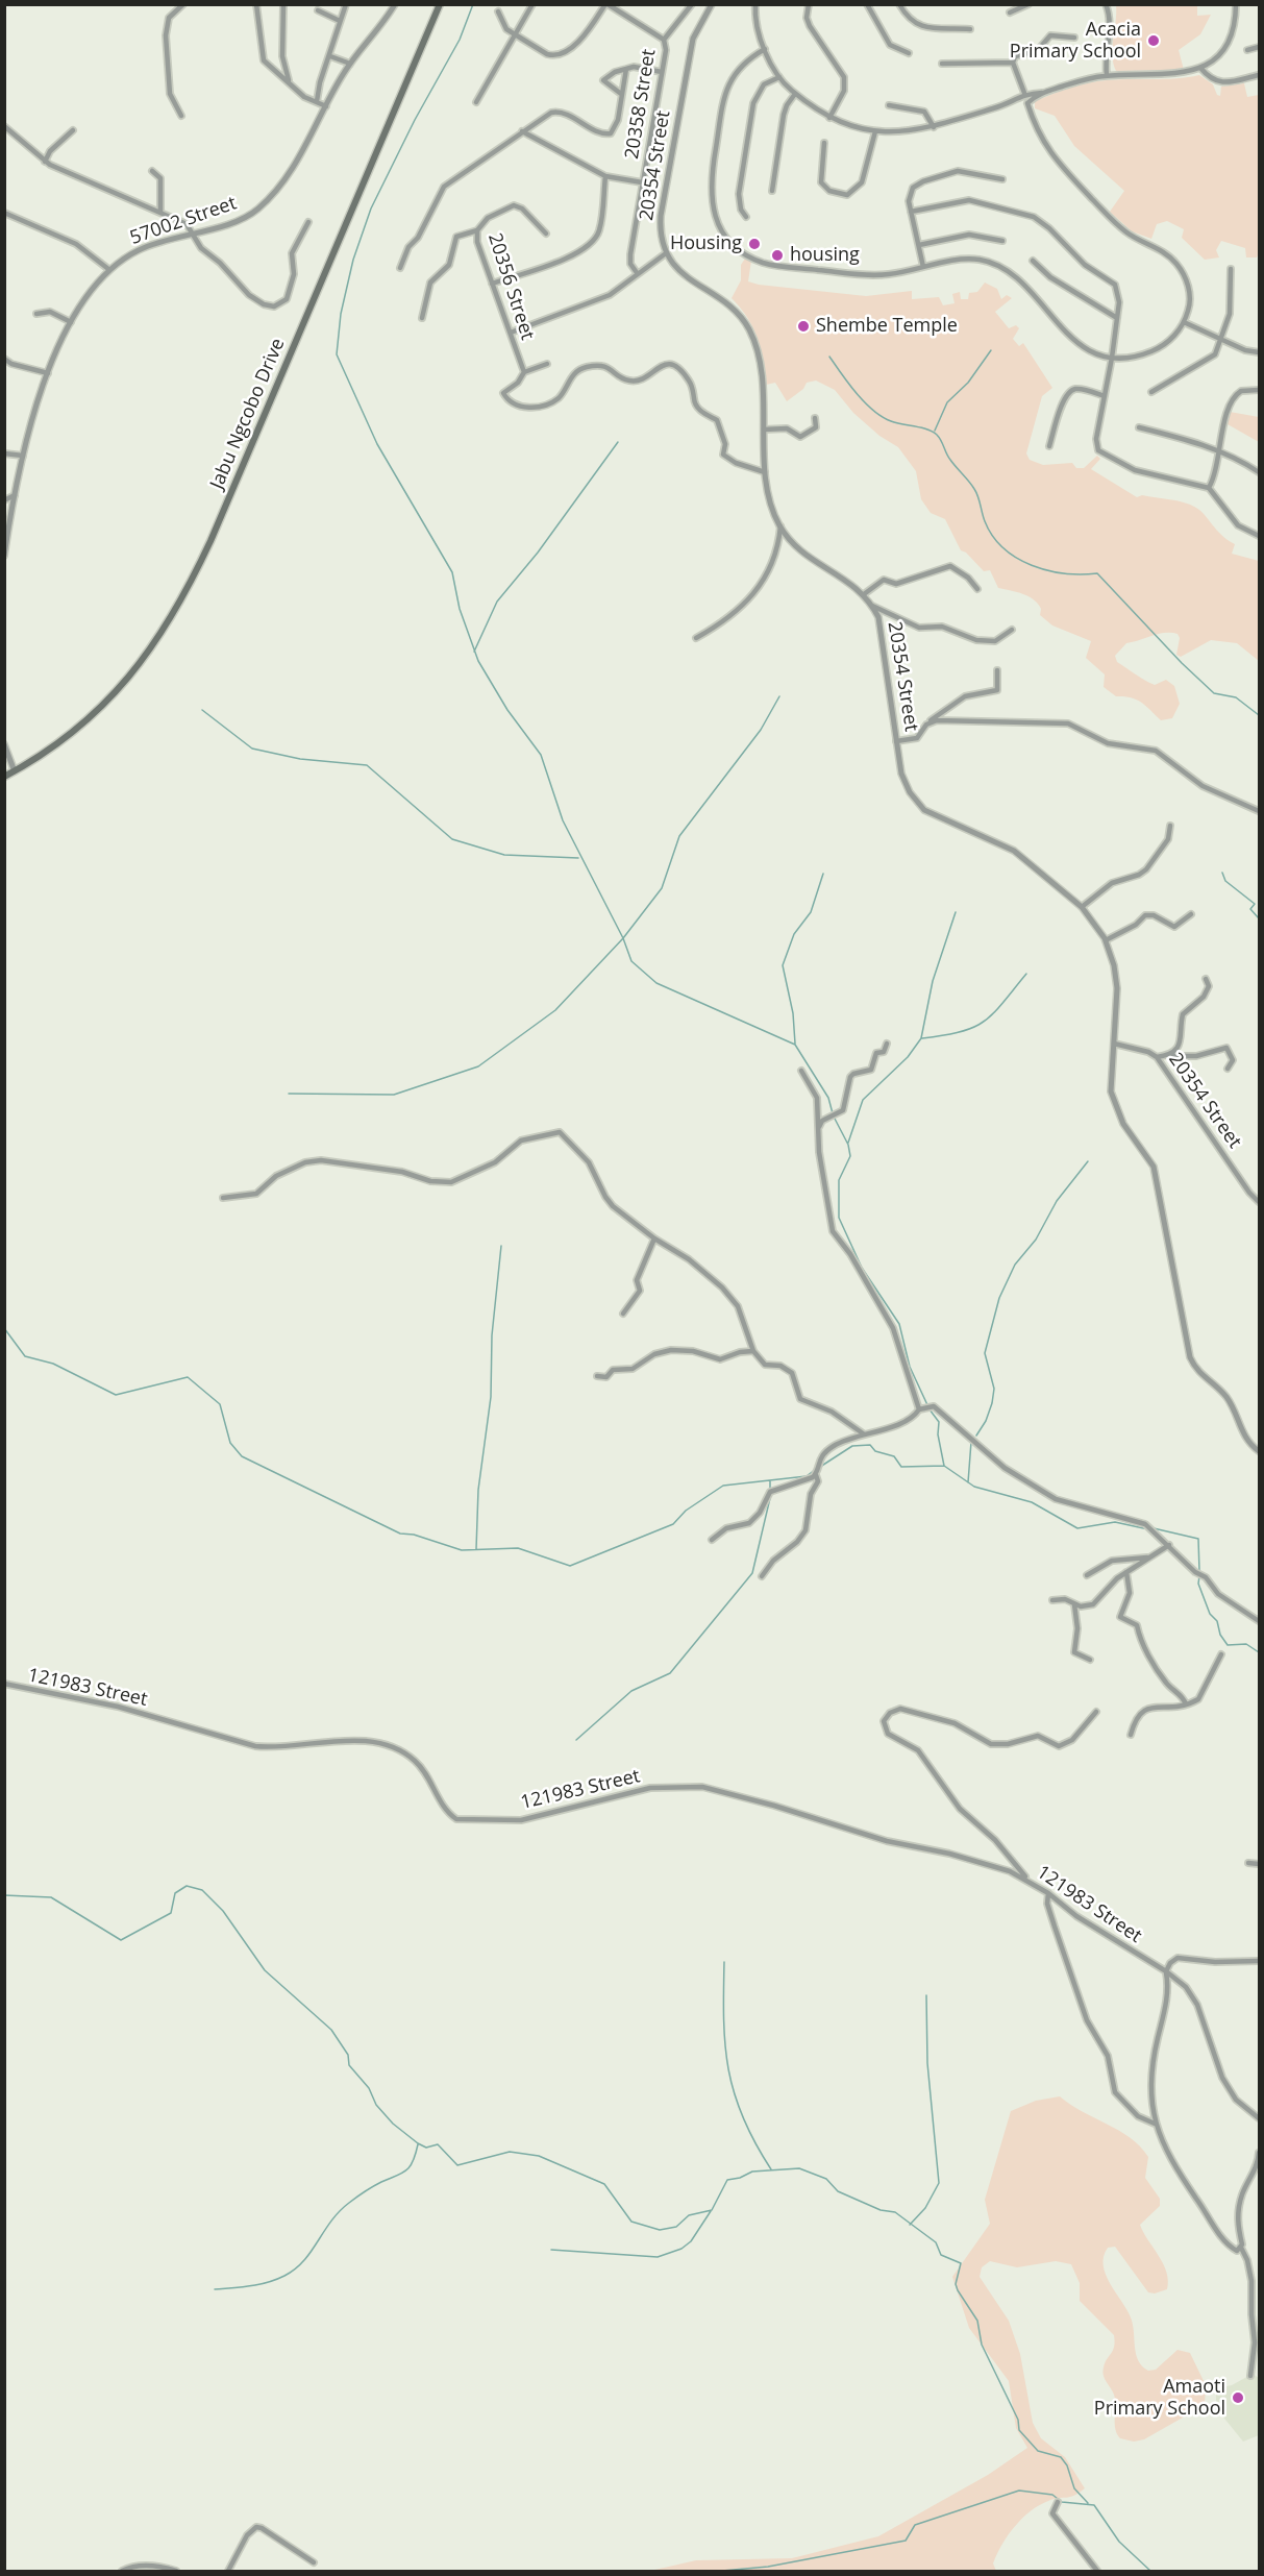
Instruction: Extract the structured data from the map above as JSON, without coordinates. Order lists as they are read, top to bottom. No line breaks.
{"streets":{"main road":["Jabu Ngcobo Drive"],"street":["20358 Street","20354 Street","57002 Street","20356 Street","121983 Street"]},"places":["Acacia Primary School","Housing","housing","Shembe Temple","Amaoti Primary School"]}
